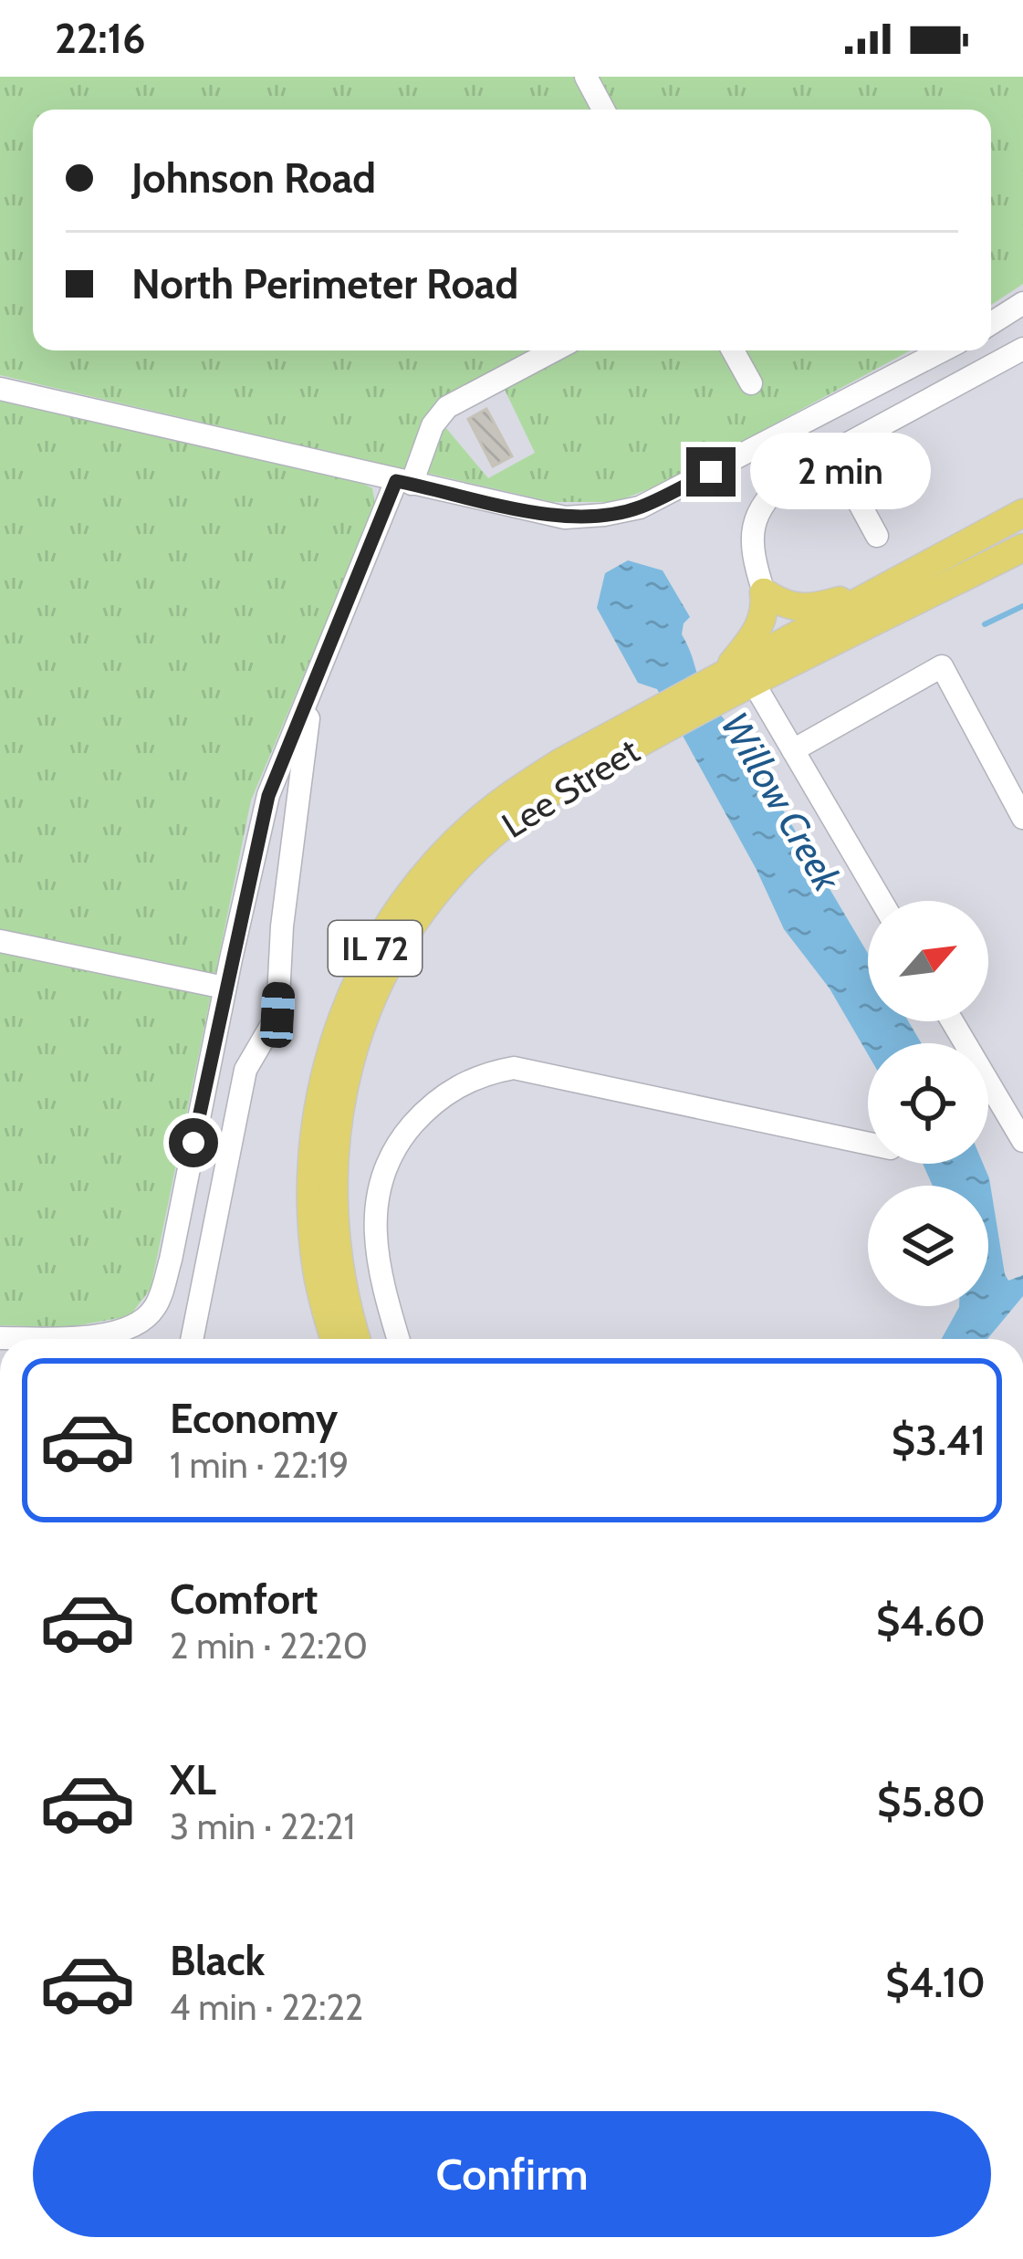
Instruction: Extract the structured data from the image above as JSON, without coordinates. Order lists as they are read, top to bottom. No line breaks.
{"streets":{"main road":["Lee Street","IL 72"]},"water":["Willow Creek"],"north":"top right","page":{"status":"22:16","banner":["Johnson Road","North Perimeter Road"],"bubble":"2 min","list":[{"name":"Economy","note":"1 min · 22:19","value":"$3.41"},{"name":"Comfort","note":"2 min · 22:20","value":"$4.60"},{"name":"XL","note":"3 min · 22:21","value":"$5.80"},{"name":"Black","note":"4 min · 22:22","value":"$4.10"}],"buttons":"Confirm"}}
